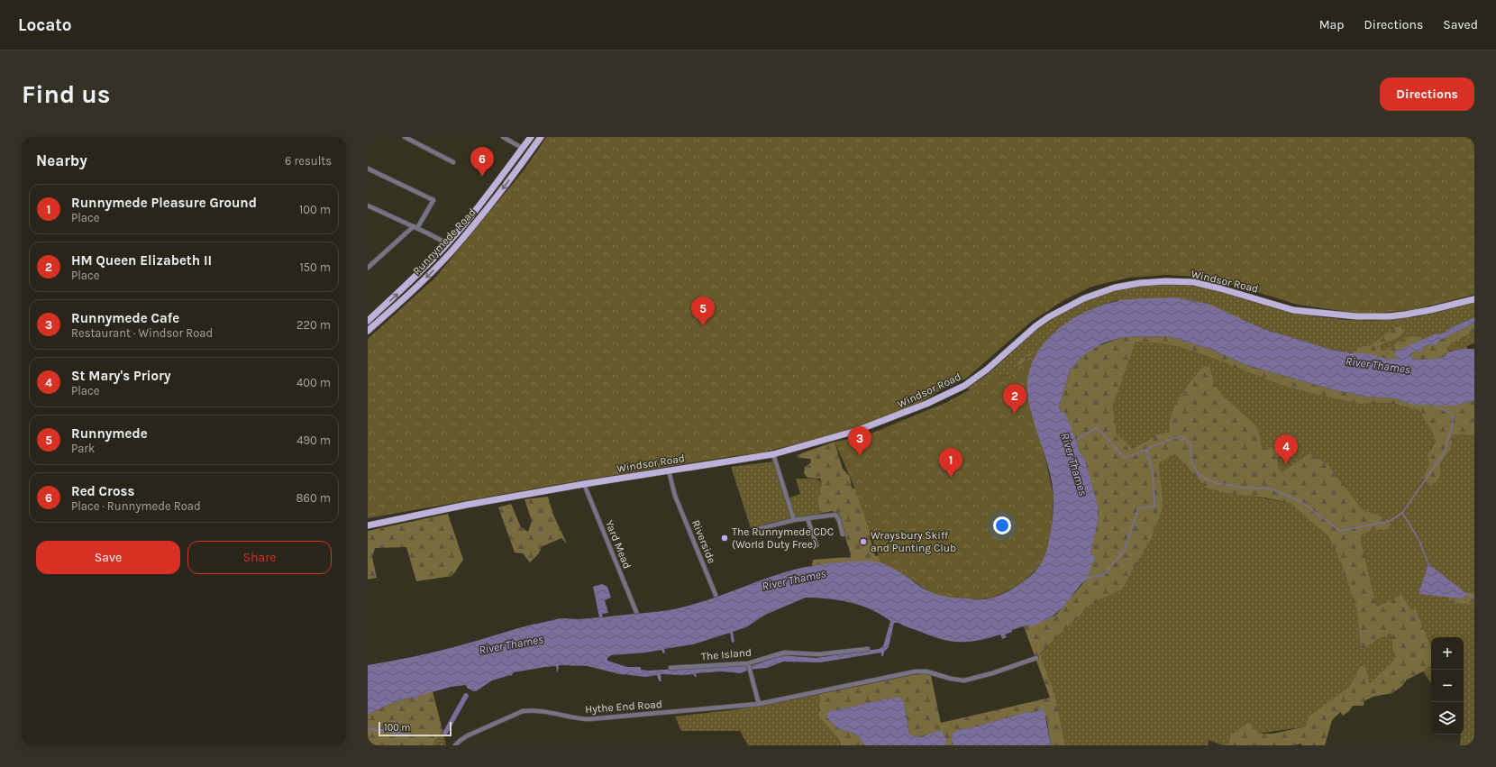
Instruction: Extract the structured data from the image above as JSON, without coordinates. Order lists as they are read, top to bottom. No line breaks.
{"streets":{"main road":["Runnymede Road","Windsor Road"],"street":["Riverside","Yard Mead","The Island","Hythe End Road"]},"crossings":[["Windsor Road","Riverside"],["Windsor Road","Yard Mead"]],"water":["River Thames"],"places":["The Runnymede CDC (World Duty Free)","Wraysbury Skiff and Punting Club"],"scale_bar":"100 m","page":{"header":"Locato","nav":["Map","Directions","Saved"],"buttons":["Directions",["Save","Share"]],"title":"Find us","heading":["Nearby","6 results"],"pins":["6","5","2","3","4","1"],"list":[{"mark":"1","name":"Runnymede Pleasure Ground","note":"Place","value":"100 m"},{"mark":"2","name":"HM Queen Elizabeth II","note":"Place","value":"150 m"},{"mark":"3","name":"Runnymede Cafe","note":"Restaurant · Windsor Road","value":"220 m"},{"mark":"4","name":"St Mary's Priory","note":"Place","value":"400 m"},{"mark":"5","name":"Runnymede","note":"Park","value":"490 m"},{"mark":"6","name":"Red Cross","note":"Place · Runnymede Road","value":"860 m"}],"map_buttons":["+","−"],"scale":"100 m"}}
